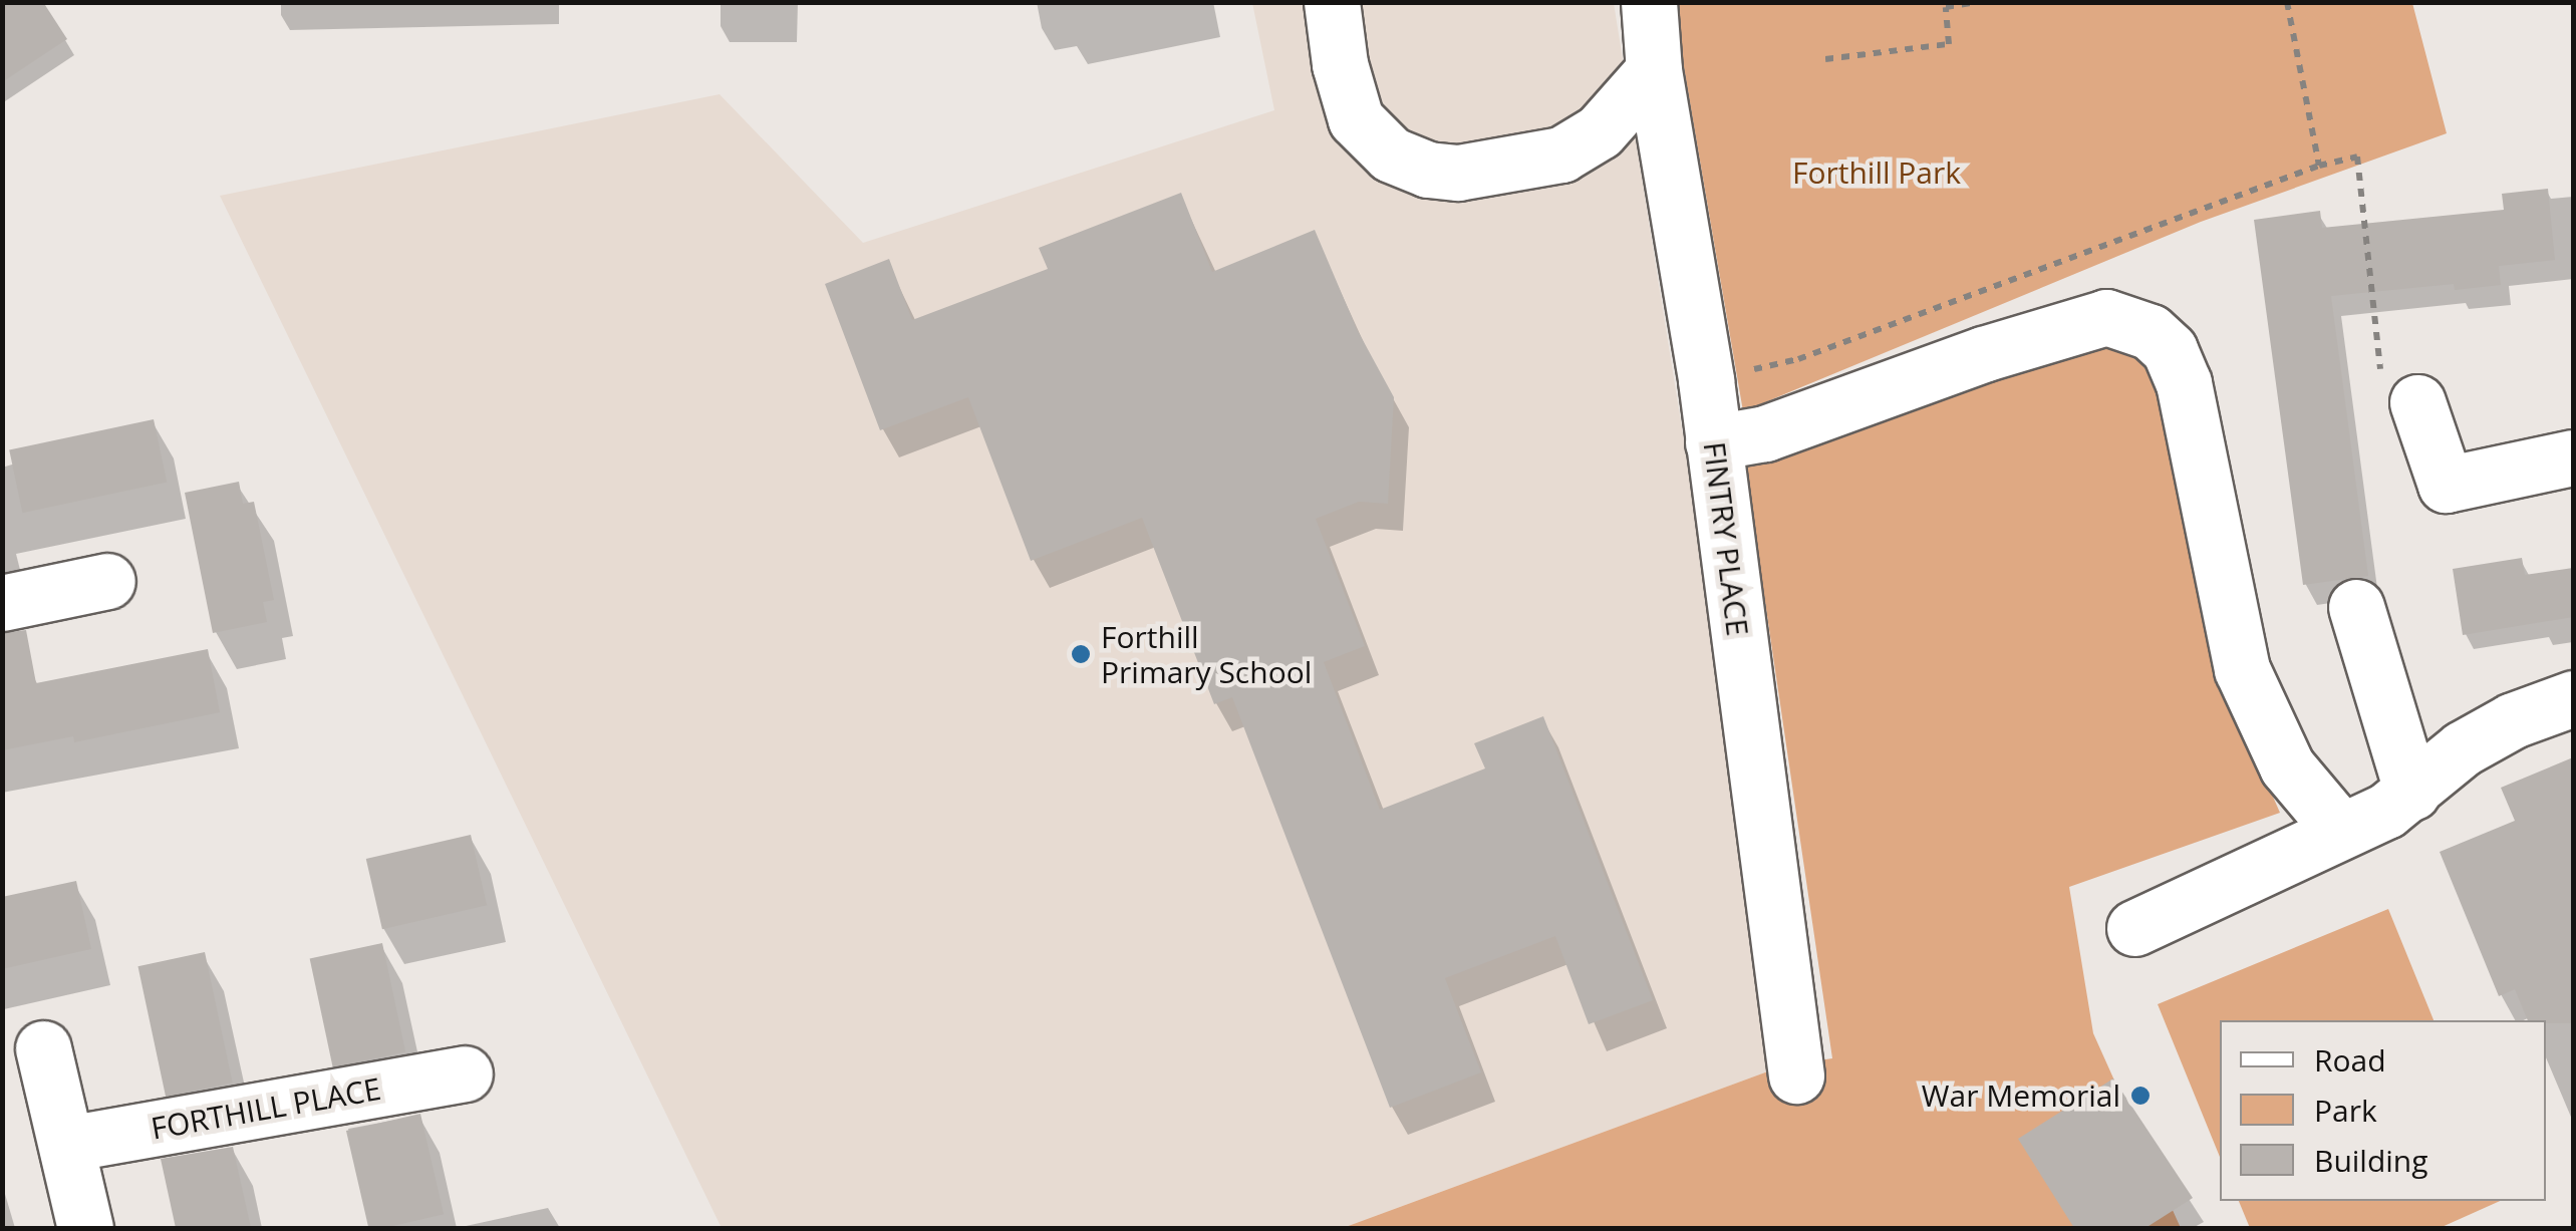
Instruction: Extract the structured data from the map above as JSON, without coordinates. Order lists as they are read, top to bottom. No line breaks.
{"streets":{"street":["FINTRY PLACE","FORTHILL PLACE"]},"parks":["Forthill Park"],"places":["Forthill Primary School","War Memorial"],"legend":["Road","Park","Building"]}
